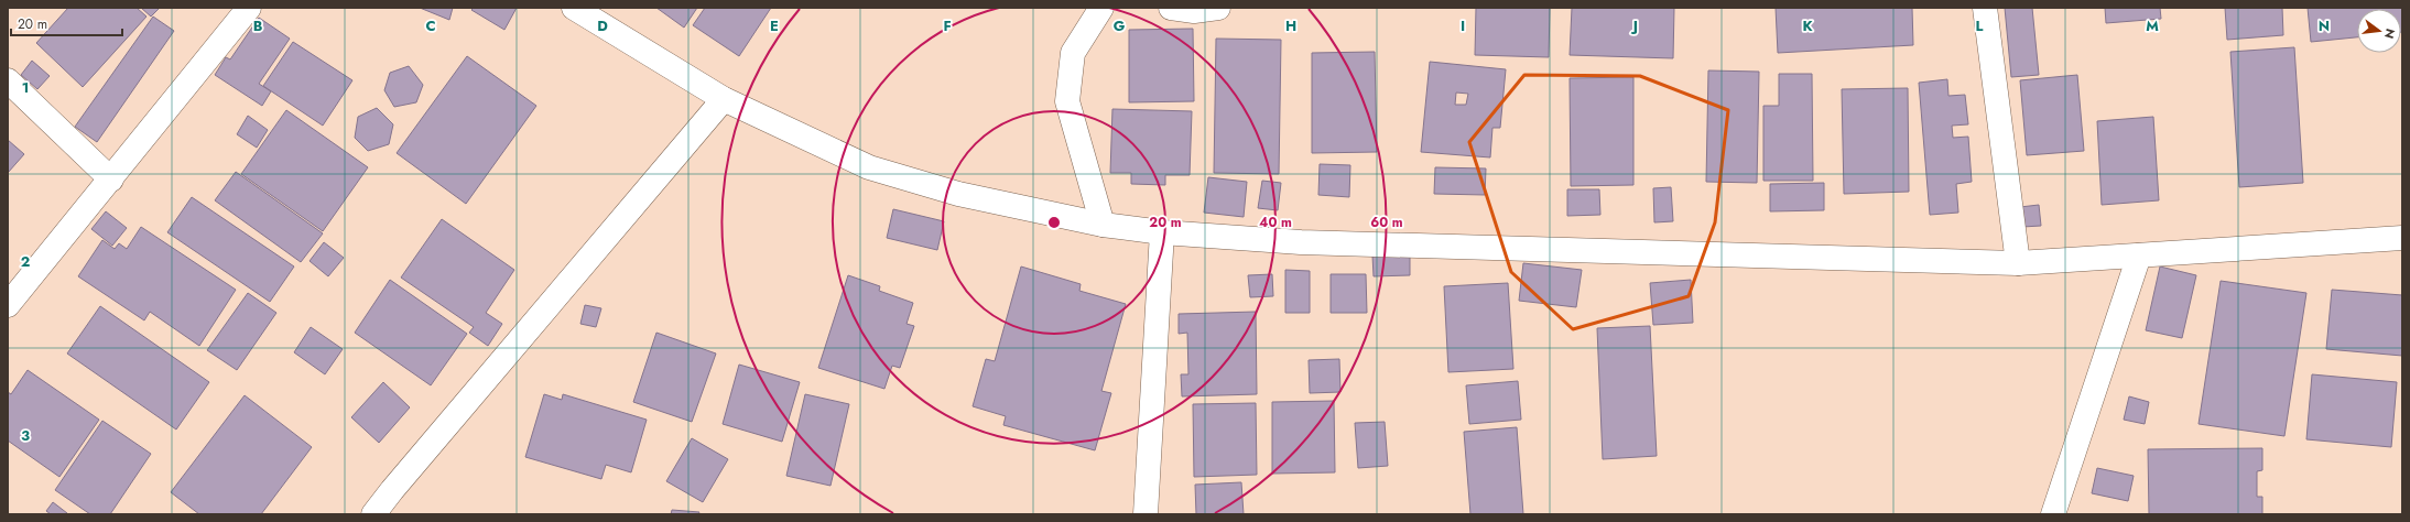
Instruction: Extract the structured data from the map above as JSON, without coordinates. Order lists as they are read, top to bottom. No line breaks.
{"scale_bar":"20 m","north":"right","grid":{"columns":["B","C","D","E","F","G","H","I","J","K","L","M","N"],"rows":["1","2","3"]},"rings":["20 m","40 m","60 m"]}
